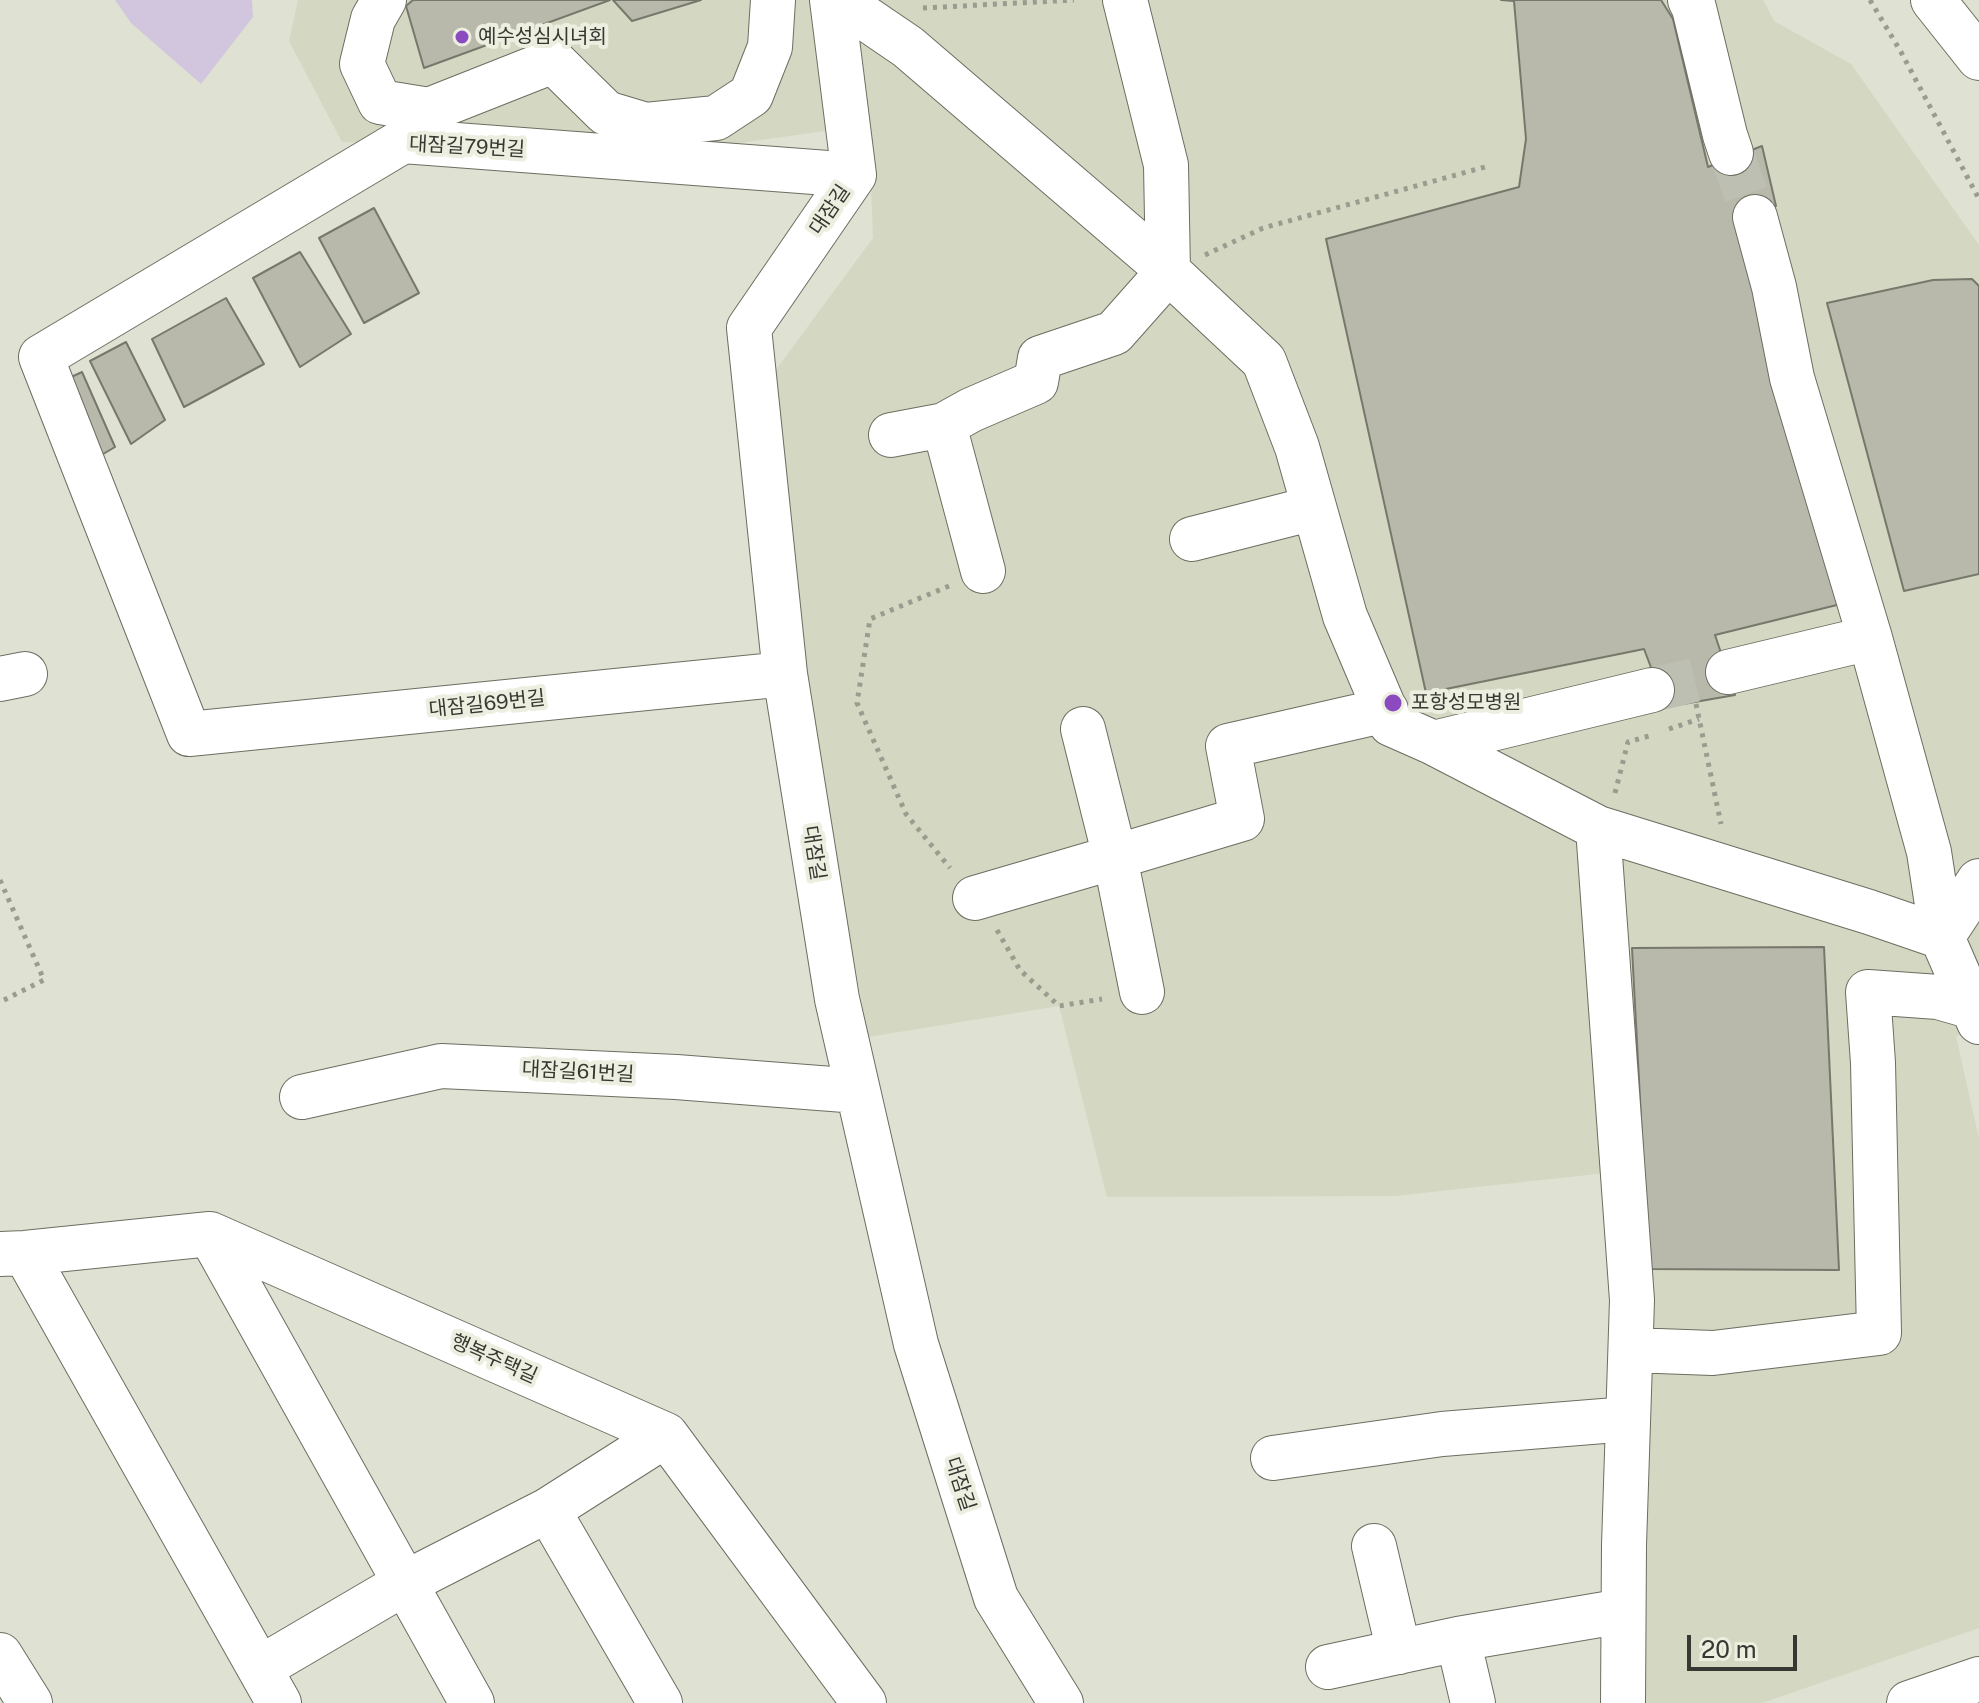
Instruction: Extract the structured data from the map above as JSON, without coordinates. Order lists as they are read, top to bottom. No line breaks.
{"streets":{"street":["대잠길79번길","대잠길","대잠길69번길","대잠길61번길","행복주택길"]},"crossings":[["대잠길79번길","대잠길"],["대잠길79번길","대잠길69번길"],["대잠길","대잠길69번길"],["대잠길","대잠길61번길"]],"places":["예수성심시녀회","포항성모병원"],"scale_bar":"20 m"}
